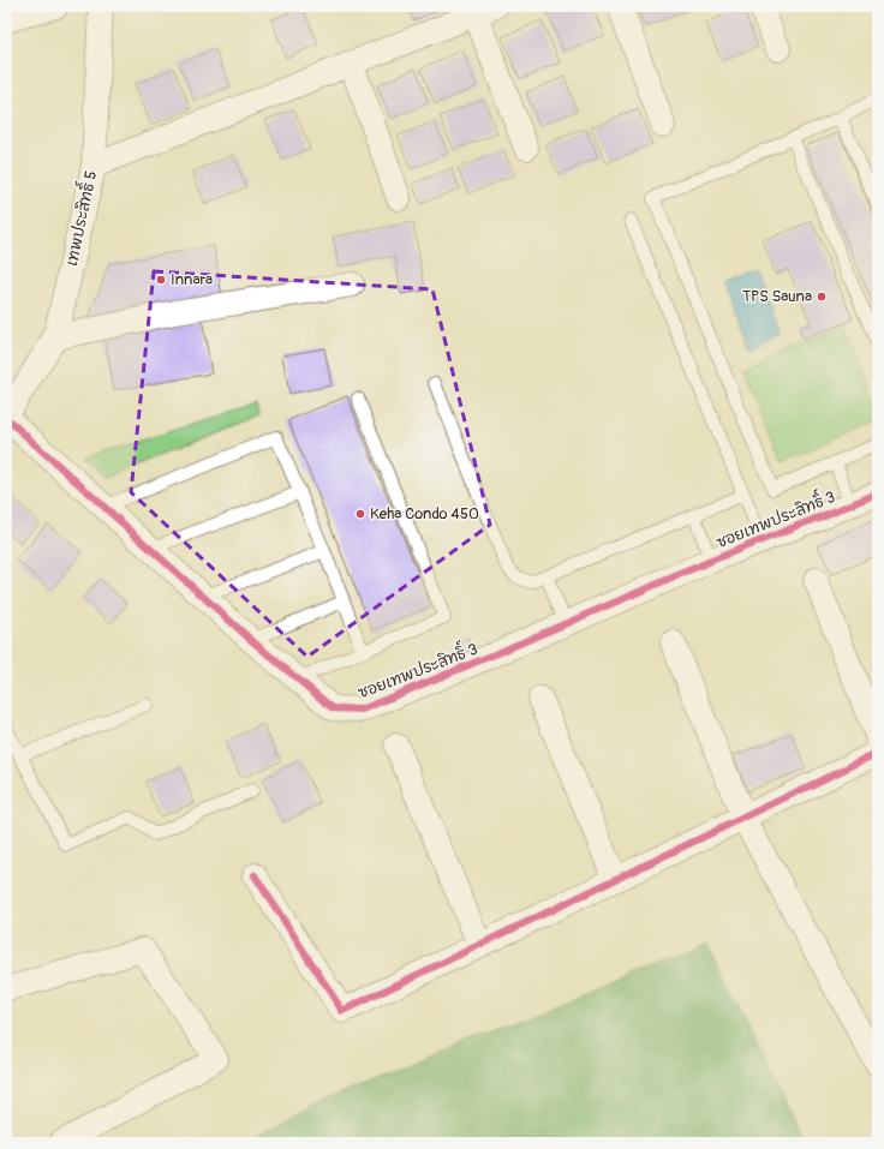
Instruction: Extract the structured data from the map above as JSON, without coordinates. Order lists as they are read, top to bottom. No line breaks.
{"streets":{"street":["เทพประสิทธิ์ 5","ซอยเทพประสิทธิ์ 3"]},"crossings":[["เทพประสิทธิ์ 5","ซอยเทพประสิทธิ์ 3"]],"places":["Innara","TPS Sauna","Keha Condo 450"]}
